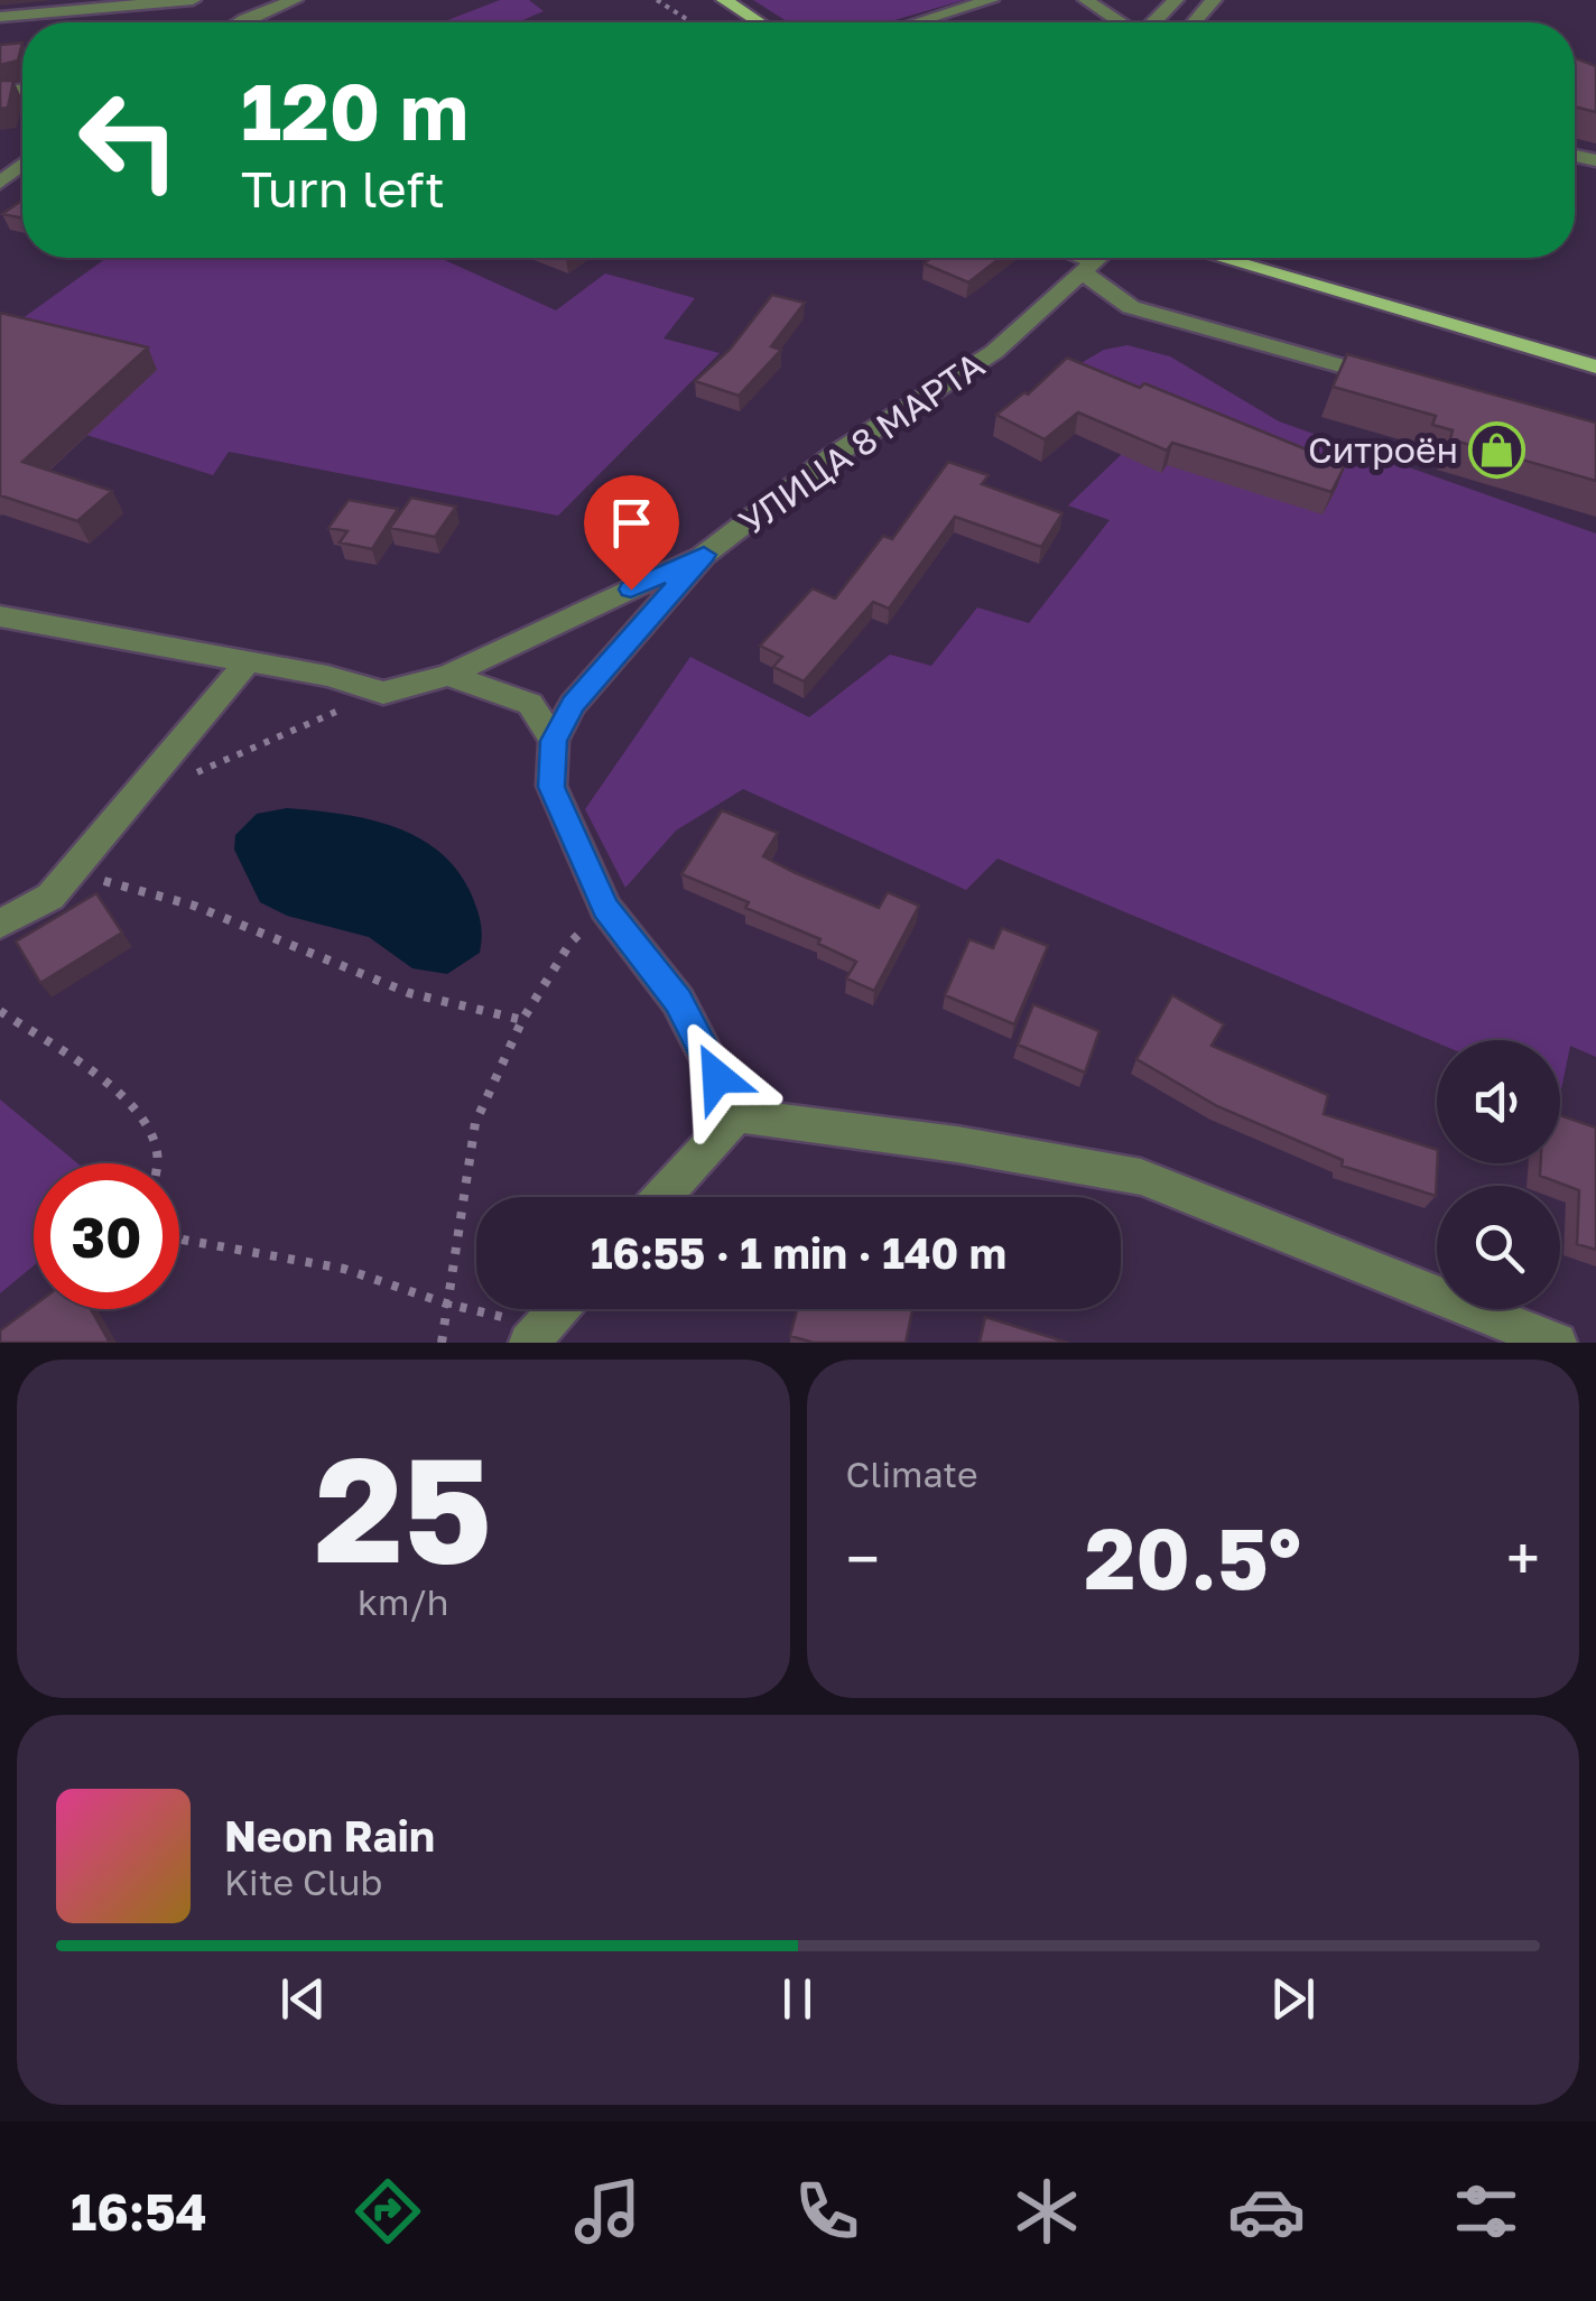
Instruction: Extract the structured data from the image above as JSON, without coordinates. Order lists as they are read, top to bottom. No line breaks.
{"streets":{"street":["УЛИЦА 8 МАРТА"]},"places":{"shop":["Ситроён"]},"page":{"turn":["120 m","Turn left"],"limit":"30","trip":"16:55 · 1 min · 140 m","tile":[["25","km/h"],"Climate"],"heat":["−","20.5°","+"],"song":["Neon Rain","Kite Club"],"tabs":"16:54"}}
